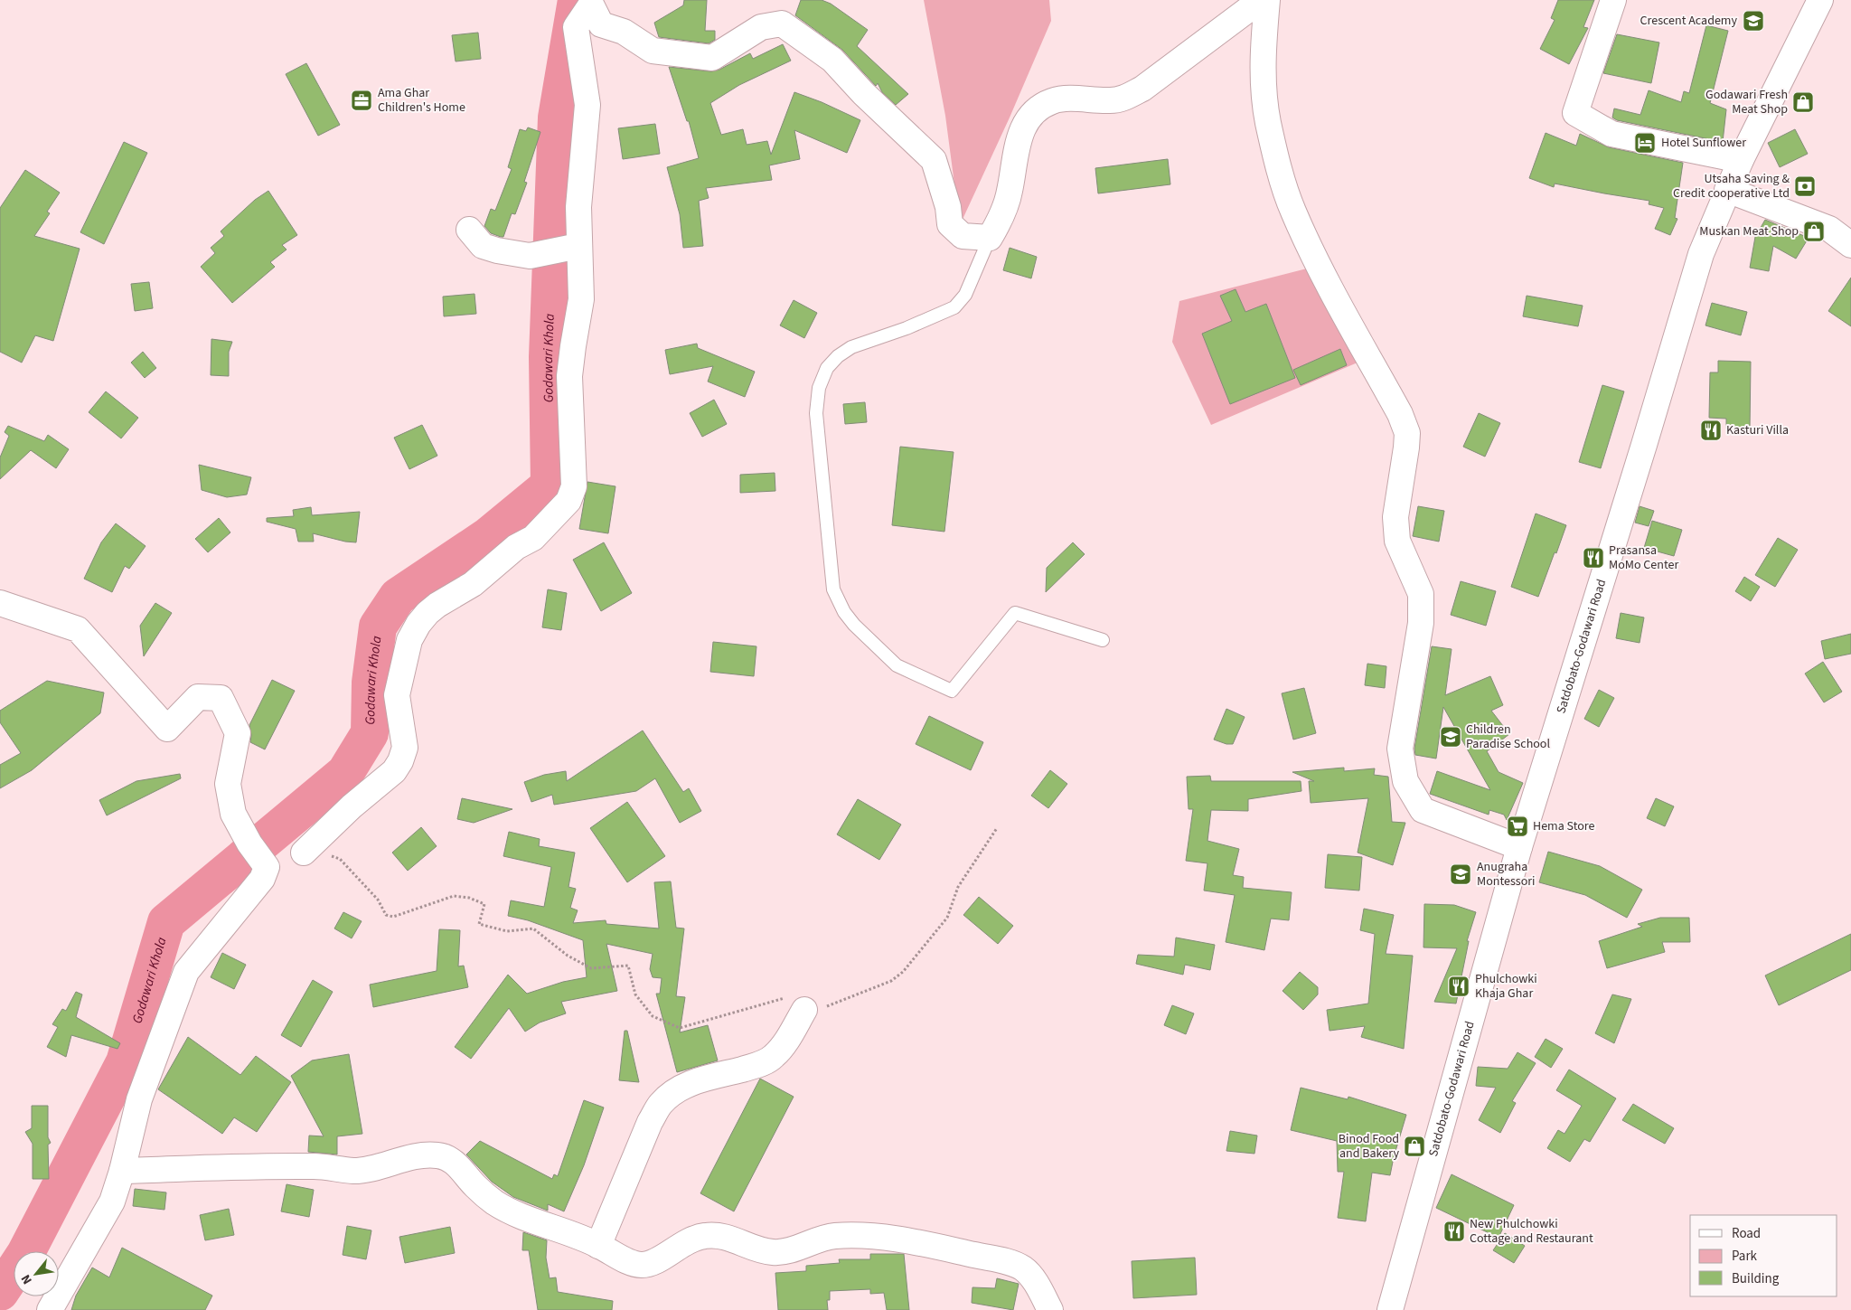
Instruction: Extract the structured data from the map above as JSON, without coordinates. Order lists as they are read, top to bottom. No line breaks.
{"streets":{"street":["Satdobato-Godawari Road"]},"water":["Godawari Khola"],"places":{"school or university":["Crescent Academy","Children Paradise School","Anugraha Montessori"],"office":["Ama Ghar Children's Home"],"shop":["Godawari Fresh Meat Shop","Muskan Meat Shop","Binod Food and Bakery"],"hotel":["Hotel Sunflower"],"bank":["Utsaha Saving & Credit cooperative Ltd"],"restaurant":["Kasturi Villa","Prasansa MoMo Center","Phulchowki Khaja Ghar","New Phulchowki Cottage and Restaurant"],"supermarket":["Hema Store"]},"legend":["Road","Park","Building"],"north":"bottom left"}
